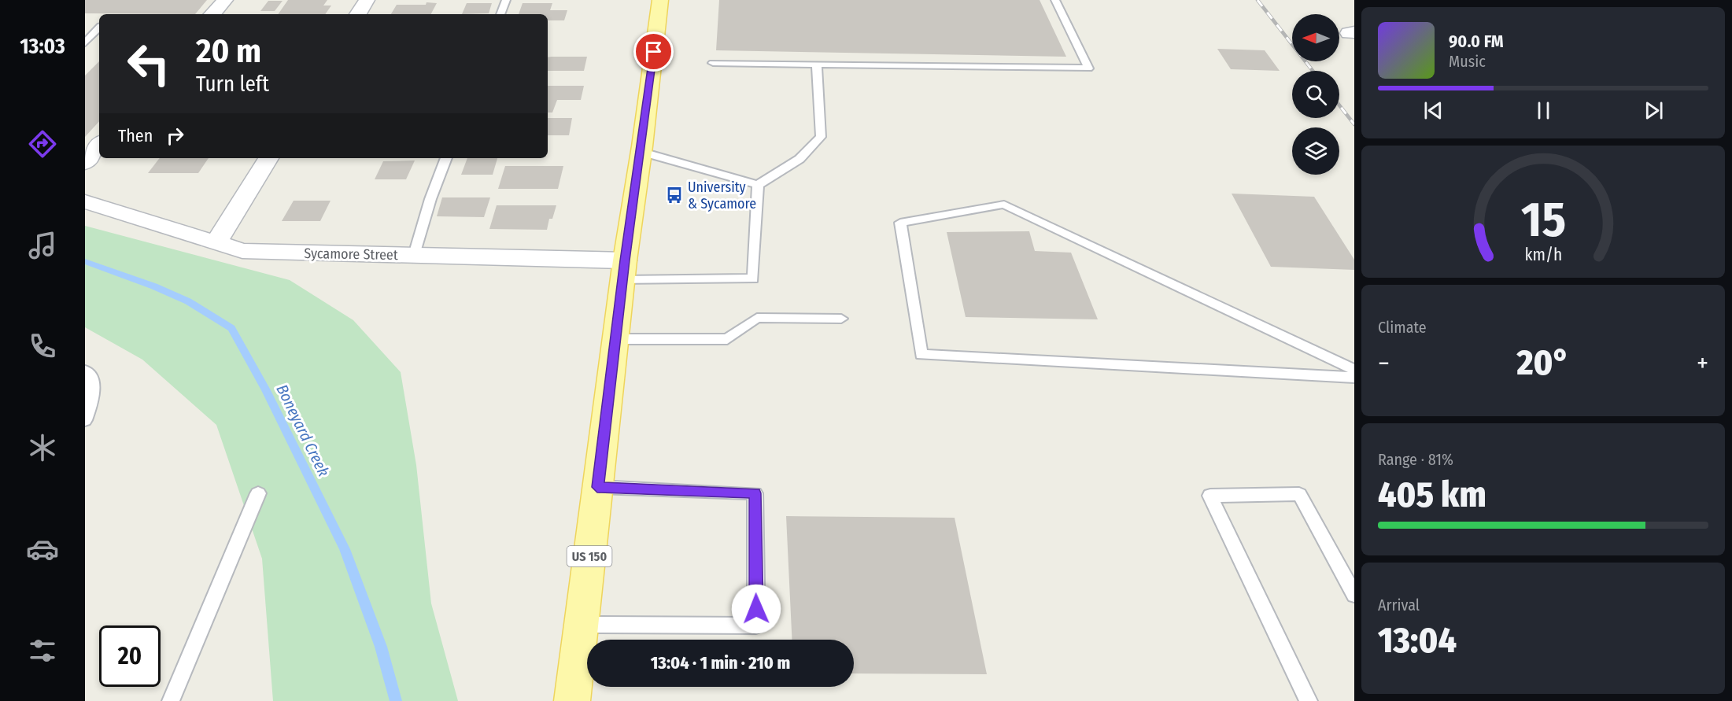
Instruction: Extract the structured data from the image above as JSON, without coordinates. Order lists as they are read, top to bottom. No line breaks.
{"streets":{"main road":["US 150"],"street":["Sycamore Street"]},"crossings":[["Sycamore Street","US 150"]],"water":["Boneyard Creek"],"places":{"bus stop":["University & Sycamore"]},"north":"left","page":{"tabs":"13:03","turn":["20 m","Turn left"],"song":["90.0 FM","Music"],"then":"Then","tile":["Climate",["Range · 81%","405 km"],["Arrival","13:04"]],"heat":["−","20°","+"],"limit":"20","trip":"13:04 · 1 min · 210 m","gauge":["15","km/h"]}}
